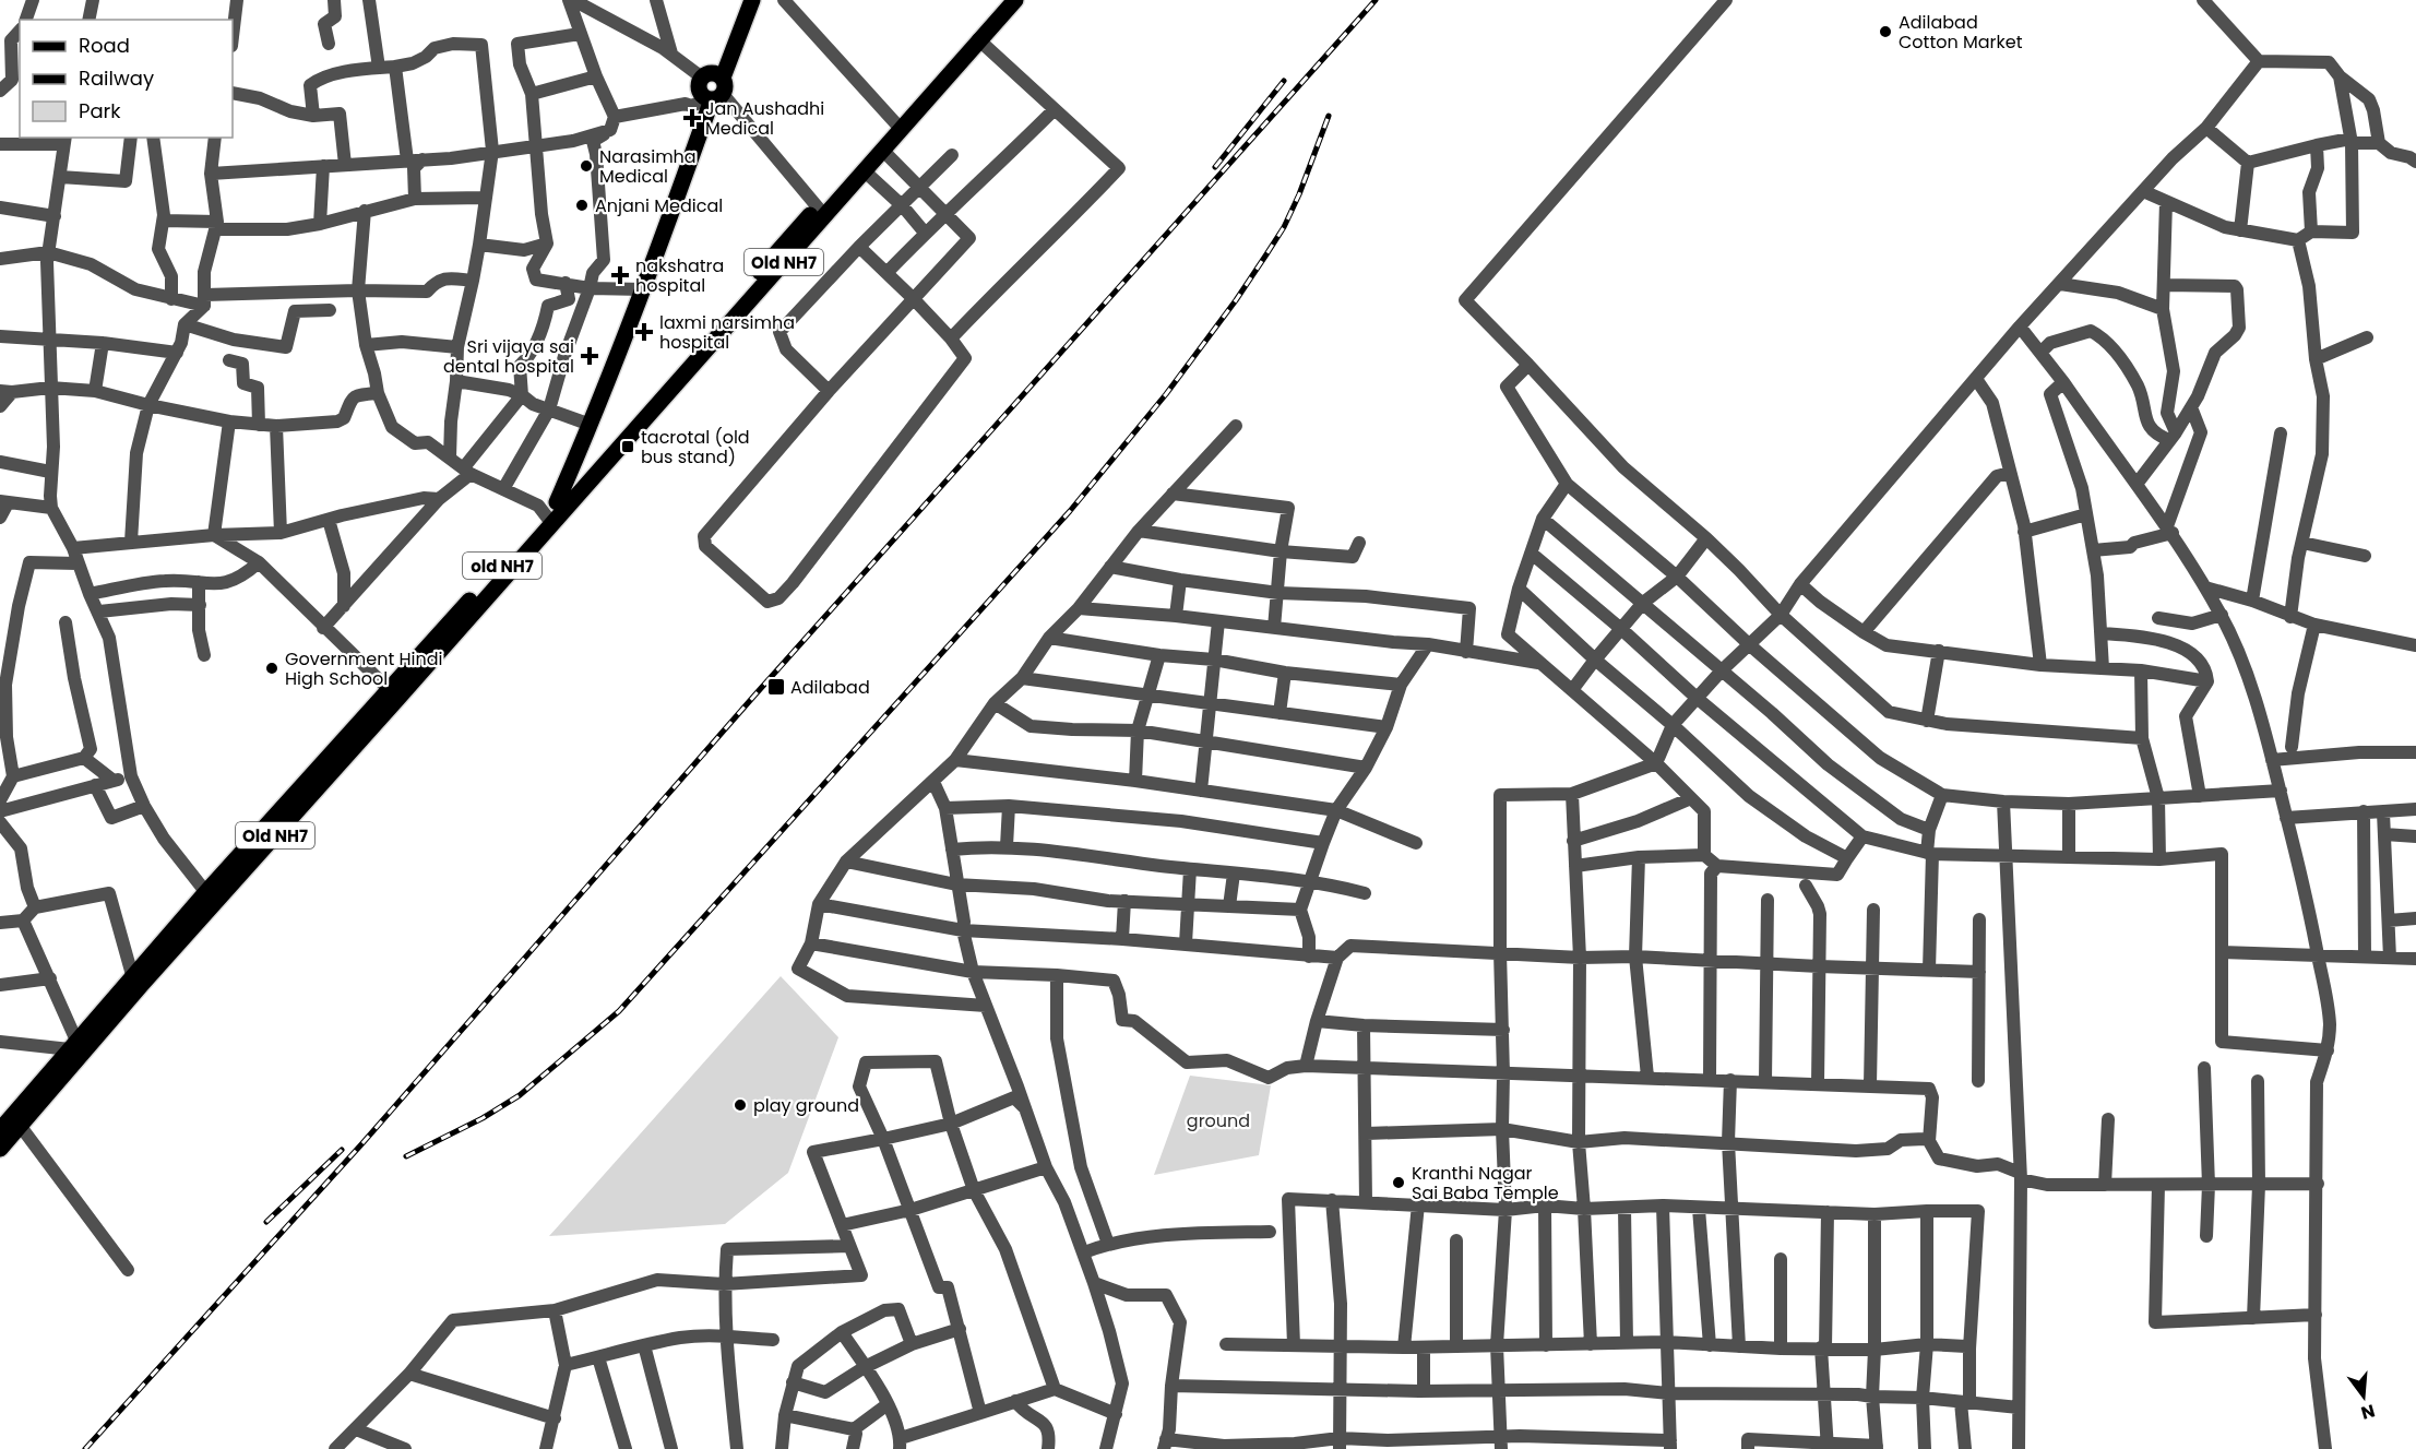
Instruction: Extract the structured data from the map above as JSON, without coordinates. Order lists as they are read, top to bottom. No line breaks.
{"streets":{"main road":["Old NH7","old NH7"]},"crossings":[["Old NH7","old NH7"]],"parks":["ground"],"places":{"other":["Adilabad Cotton Market","Narasimha Medical","Anjani Medical","Government Hindi High School","play ground","Kranthi Nagar Sai Baba Temple"],"health":["Jan Aushadhi Medical","nakshatra hospital","laxmi narsimha hospital","Sri vijaya sai dental hospital"],"transit":["tacrotal (old bus stand)","Adilabad"]},"legend":["Road","Railway","Park"],"north":"bottom"}
